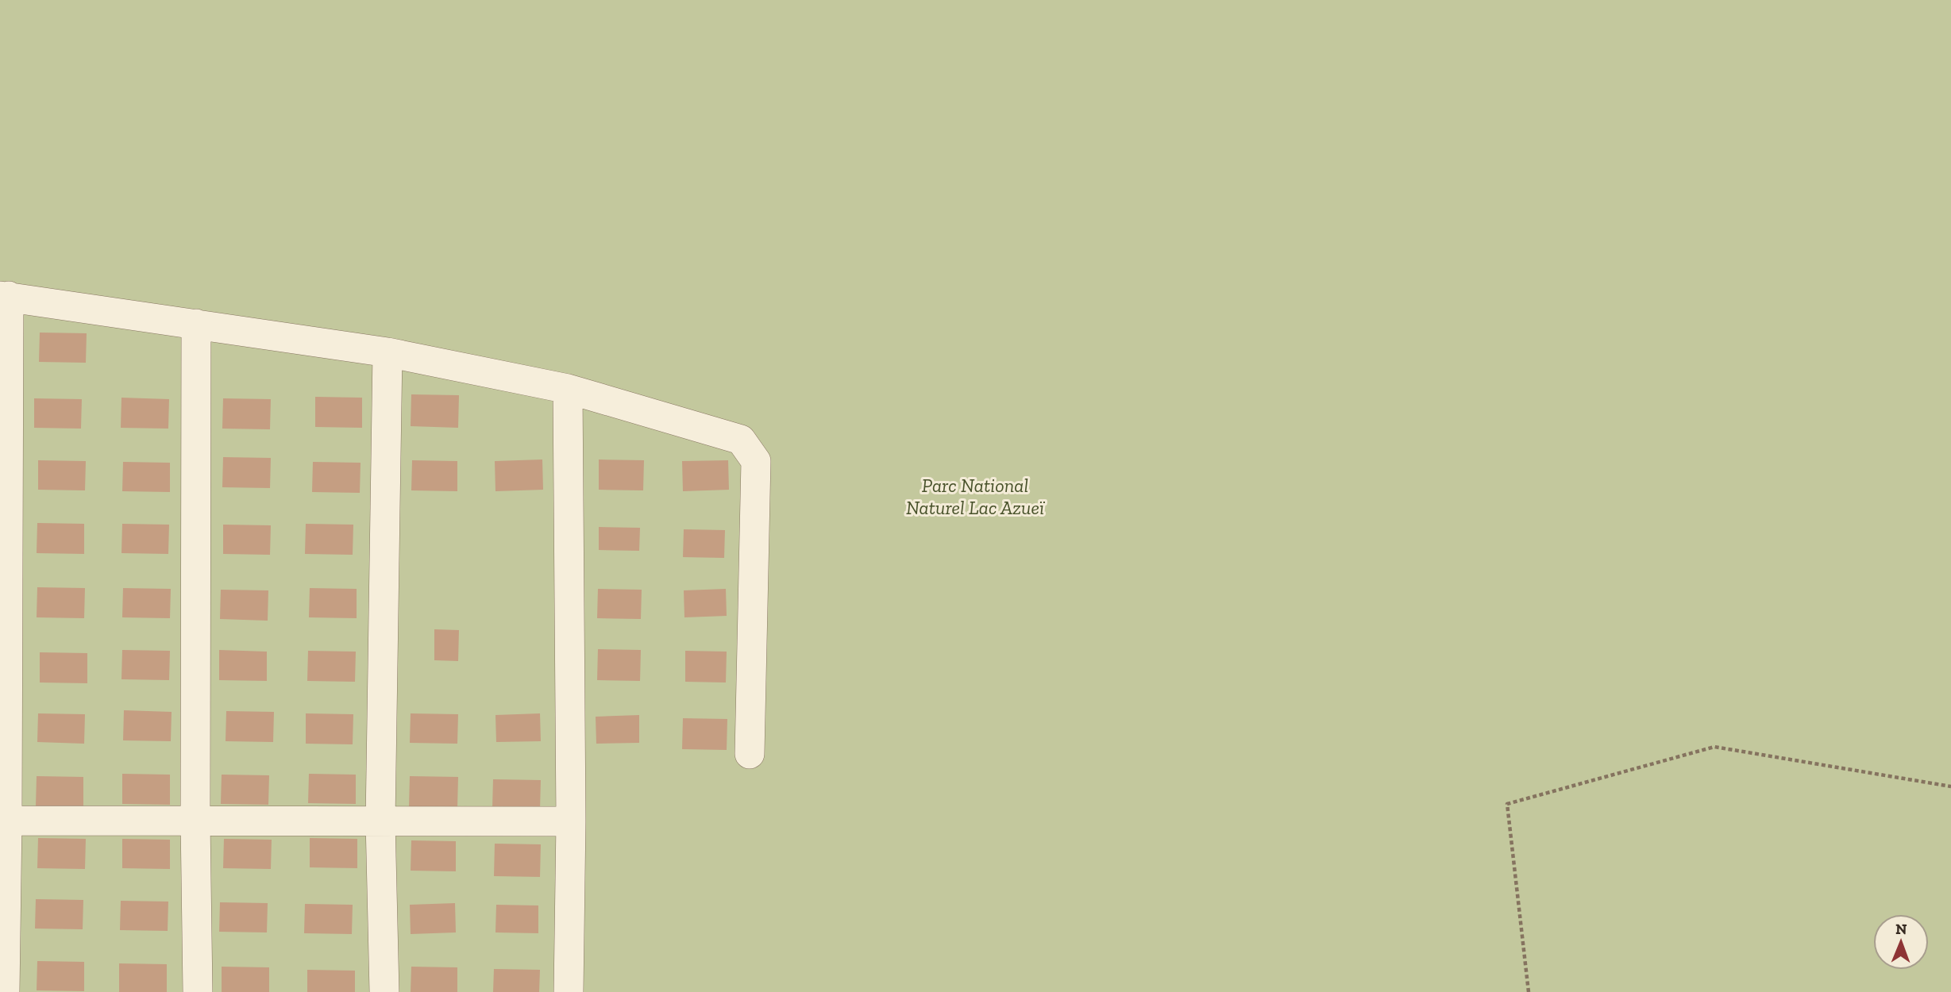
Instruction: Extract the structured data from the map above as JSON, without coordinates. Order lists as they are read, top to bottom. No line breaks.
{"parks":["Parc National Naturel Lac Azueï"],"north":"top"}
